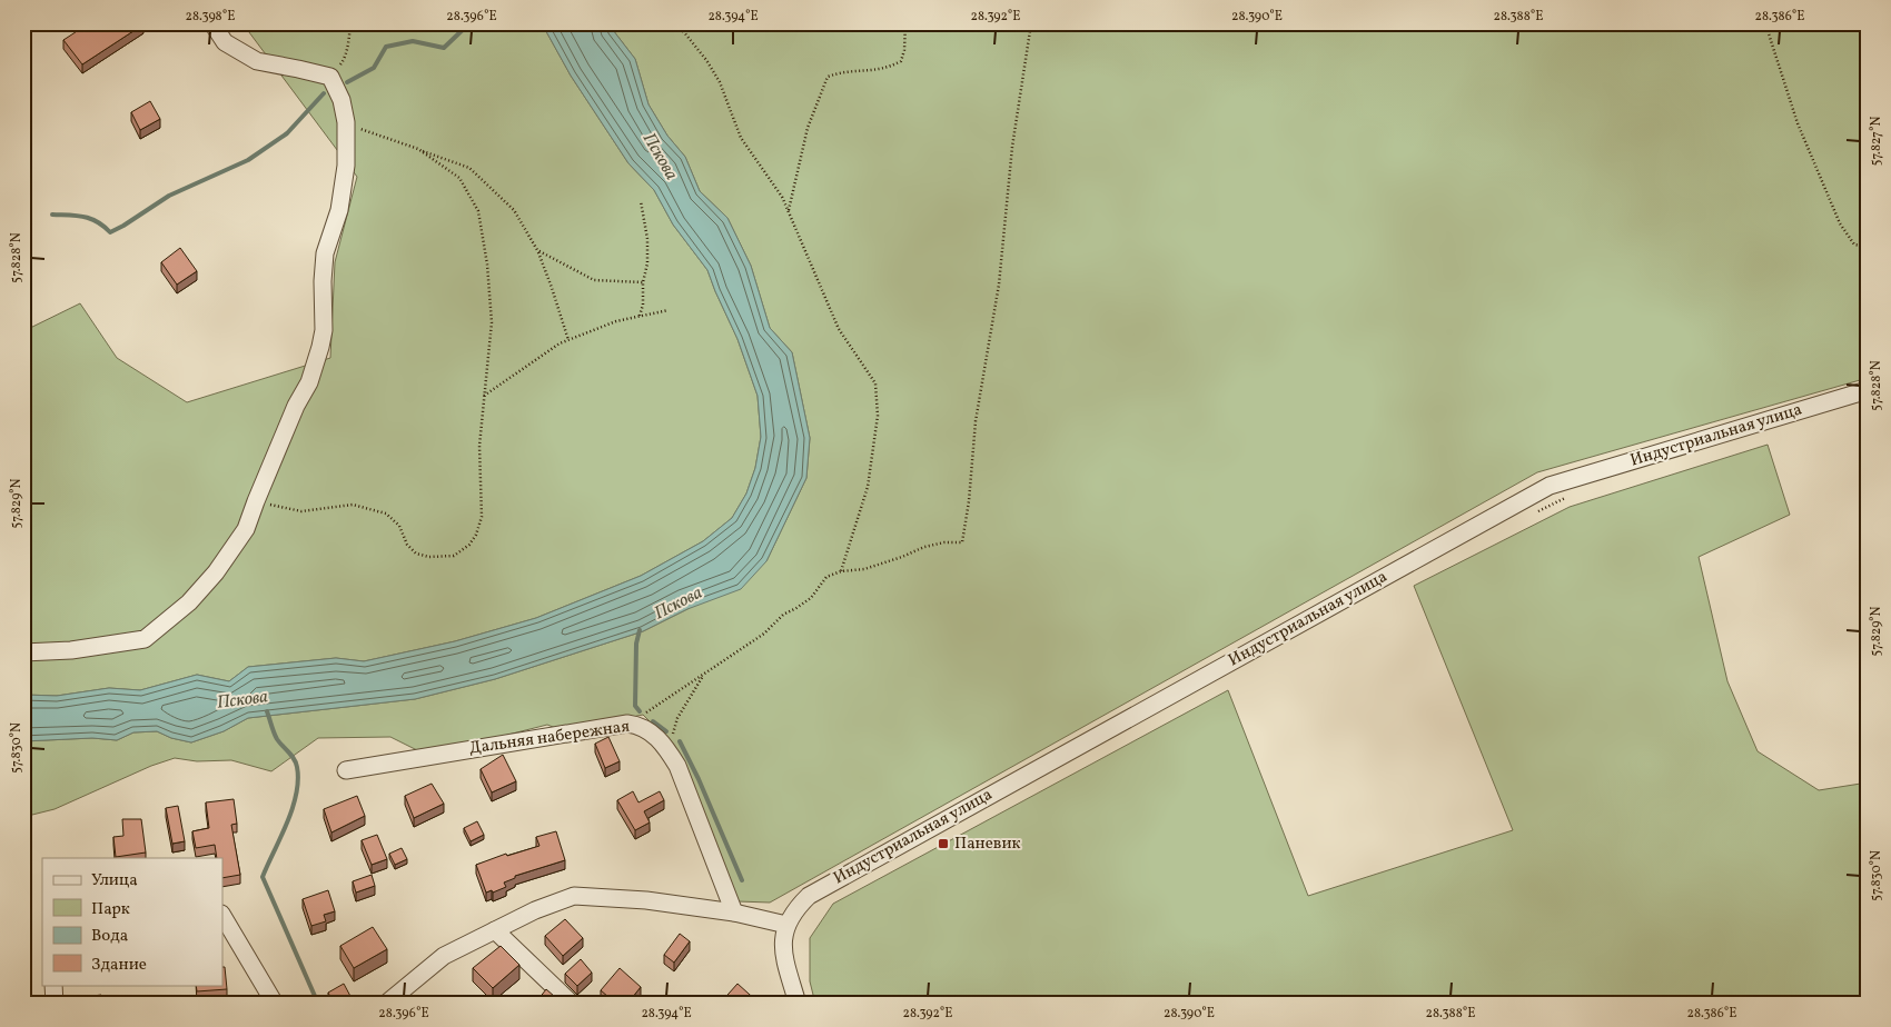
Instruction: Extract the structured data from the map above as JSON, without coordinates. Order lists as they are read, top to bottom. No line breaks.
{"streets":{"street":["Индустриальная улица","Дальняя набережная"]},"water":["Пскова"],"places":{"transit":["Паневик"]},"legend":["Улица","Парк","Вода","Здание"],"coordinates":["28.398°E","28.396°E","28.394°E","28.392°E","28.390°E","28.388°E","28.386°E","57.827°N","57.828°N","57.829°N","57.830°N"]}
